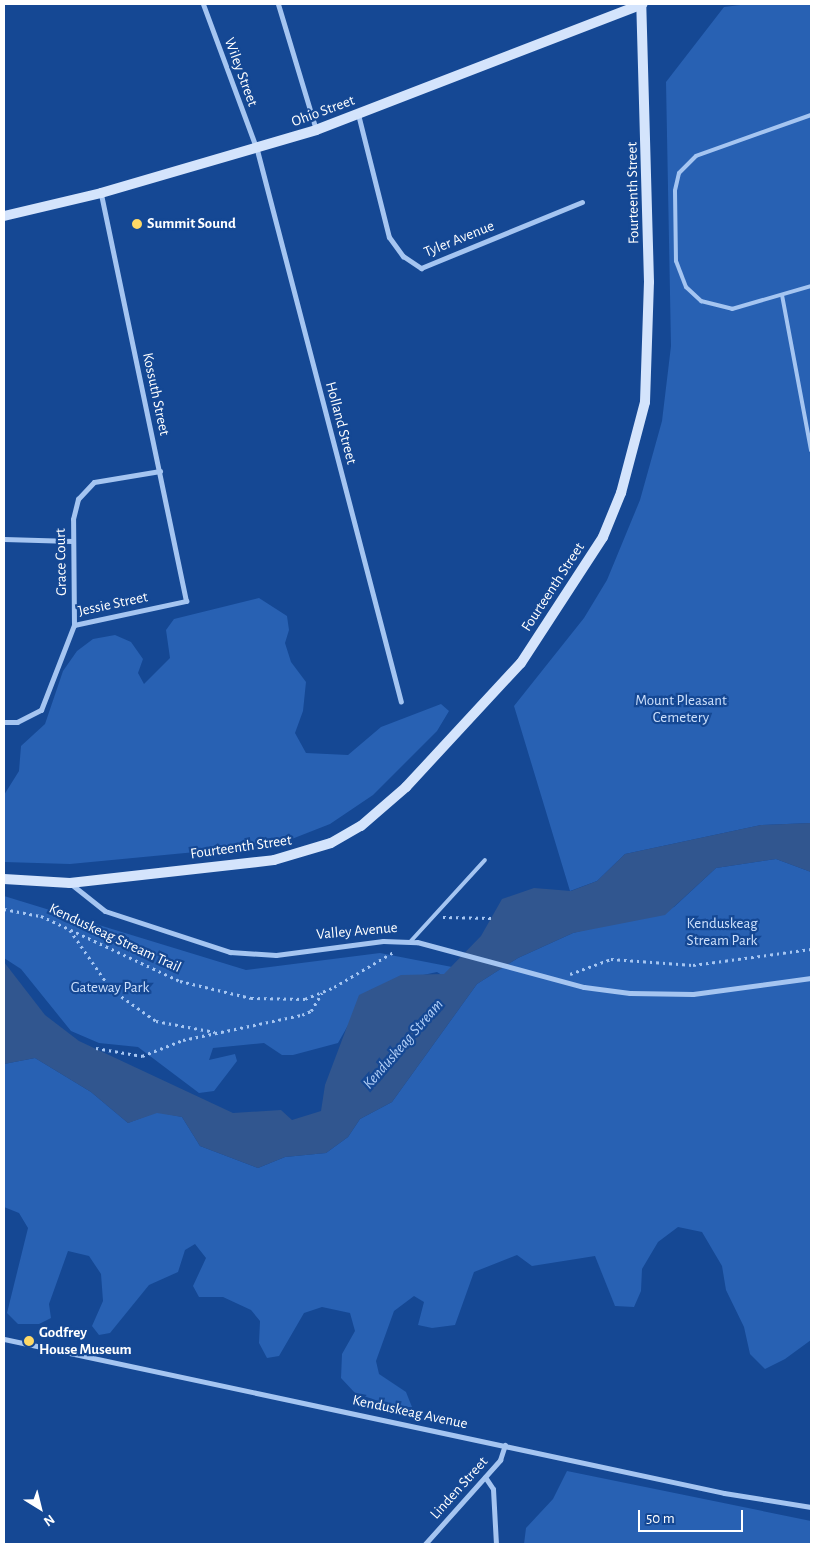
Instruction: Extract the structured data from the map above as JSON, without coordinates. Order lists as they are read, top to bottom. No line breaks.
{"streets":{"street":["Wiley Street","Ohio Street","Fourteenth Street","Tyler Avenue","Kossuth Street","Holland Street","Grace Court","Jessie Street","Valley Avenue","Kenduskeag Avenue","Linden Street"],"path":["Kenduskeag Stream Trail"]},"crossings":[["Wiley Street","Ohio Street"],["Wiley Street","Holland Street"],["Ohio Street","Fourteenth Street"],["Ohio Street","Tyler Avenue"],["Ohio Street","Kossuth Street"],["Ohio Street","Holland Street"],["Fourteenth Street","Valley Avenue"],["Kossuth Street","Grace Court"],["Kossuth Street","Jessie Street"],["Grace Court","Jessie Street"],["Valley Avenue","Kenduskeag Stream Trail"],["Kenduskeag Avenue","Linden Street"]],"water":["Kenduskeag Stream"],"parks":["Mount Pleasant Cemetery","Kenduskeag Stream Park","Gateway Park"],"places":["Summit Sound","Godfrey House Museum"],"scale_bar":"50 m","north":"bottom right"}
